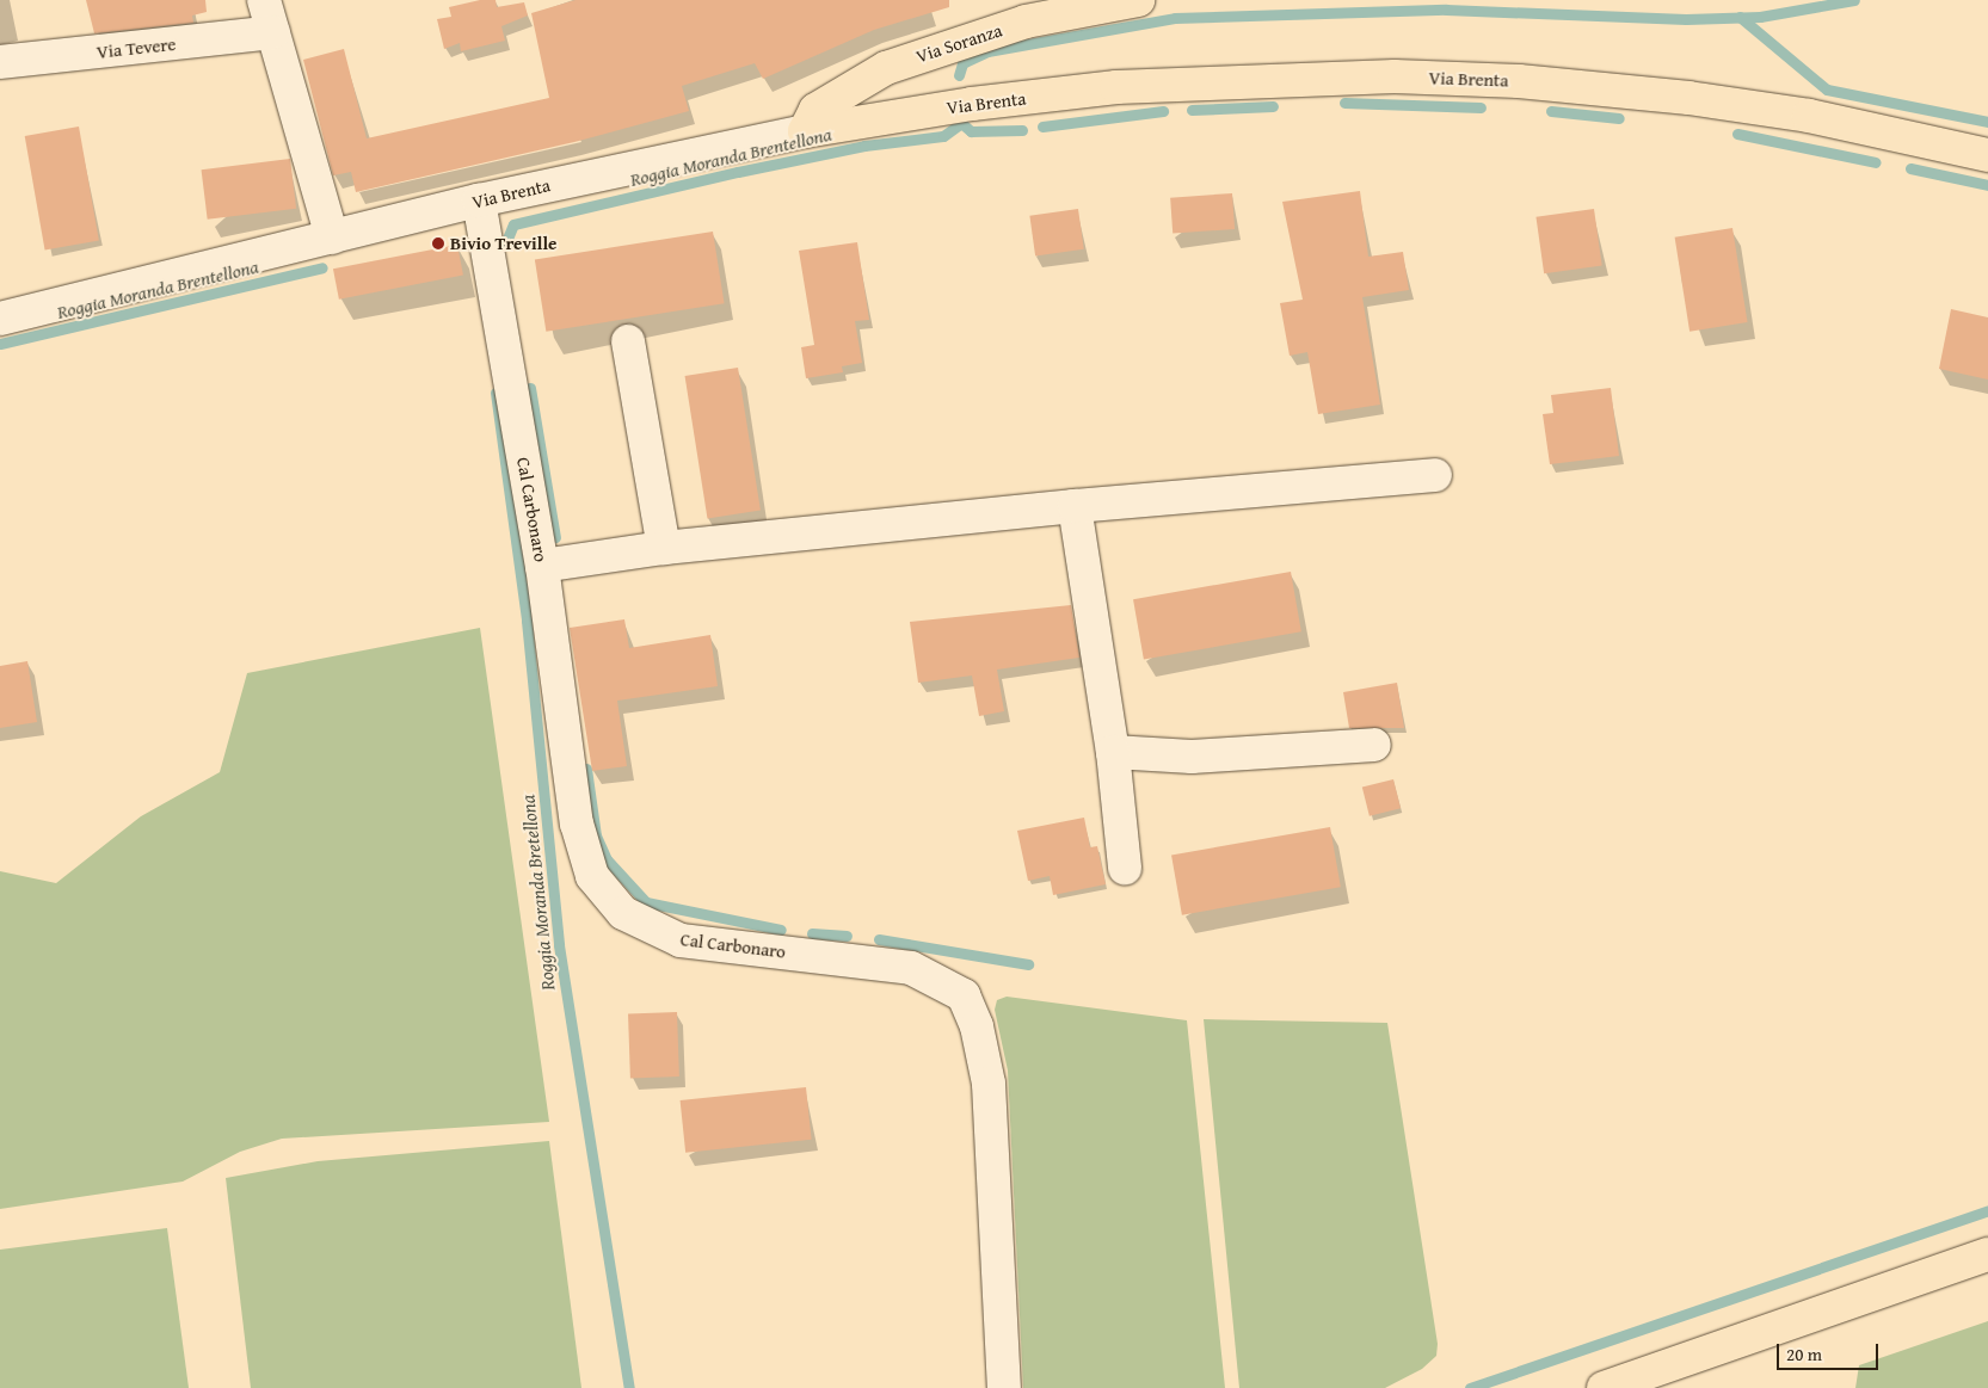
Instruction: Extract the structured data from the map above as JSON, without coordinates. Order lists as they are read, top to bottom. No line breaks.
{"streets":{"main road":["Via Soranza","Via Brenta"],"street":["Via Tevere","Cal Carbonaro"]},"crossings":[["Via Soranza","Via Brenta"],["Via Brenta","Cal Carbonaro"]],"water":["Roggia Moranda Brentellona","Roggia Moranda Bretellona"],"places":["Bivio Treville"],"scale_bar":"20 m"}
